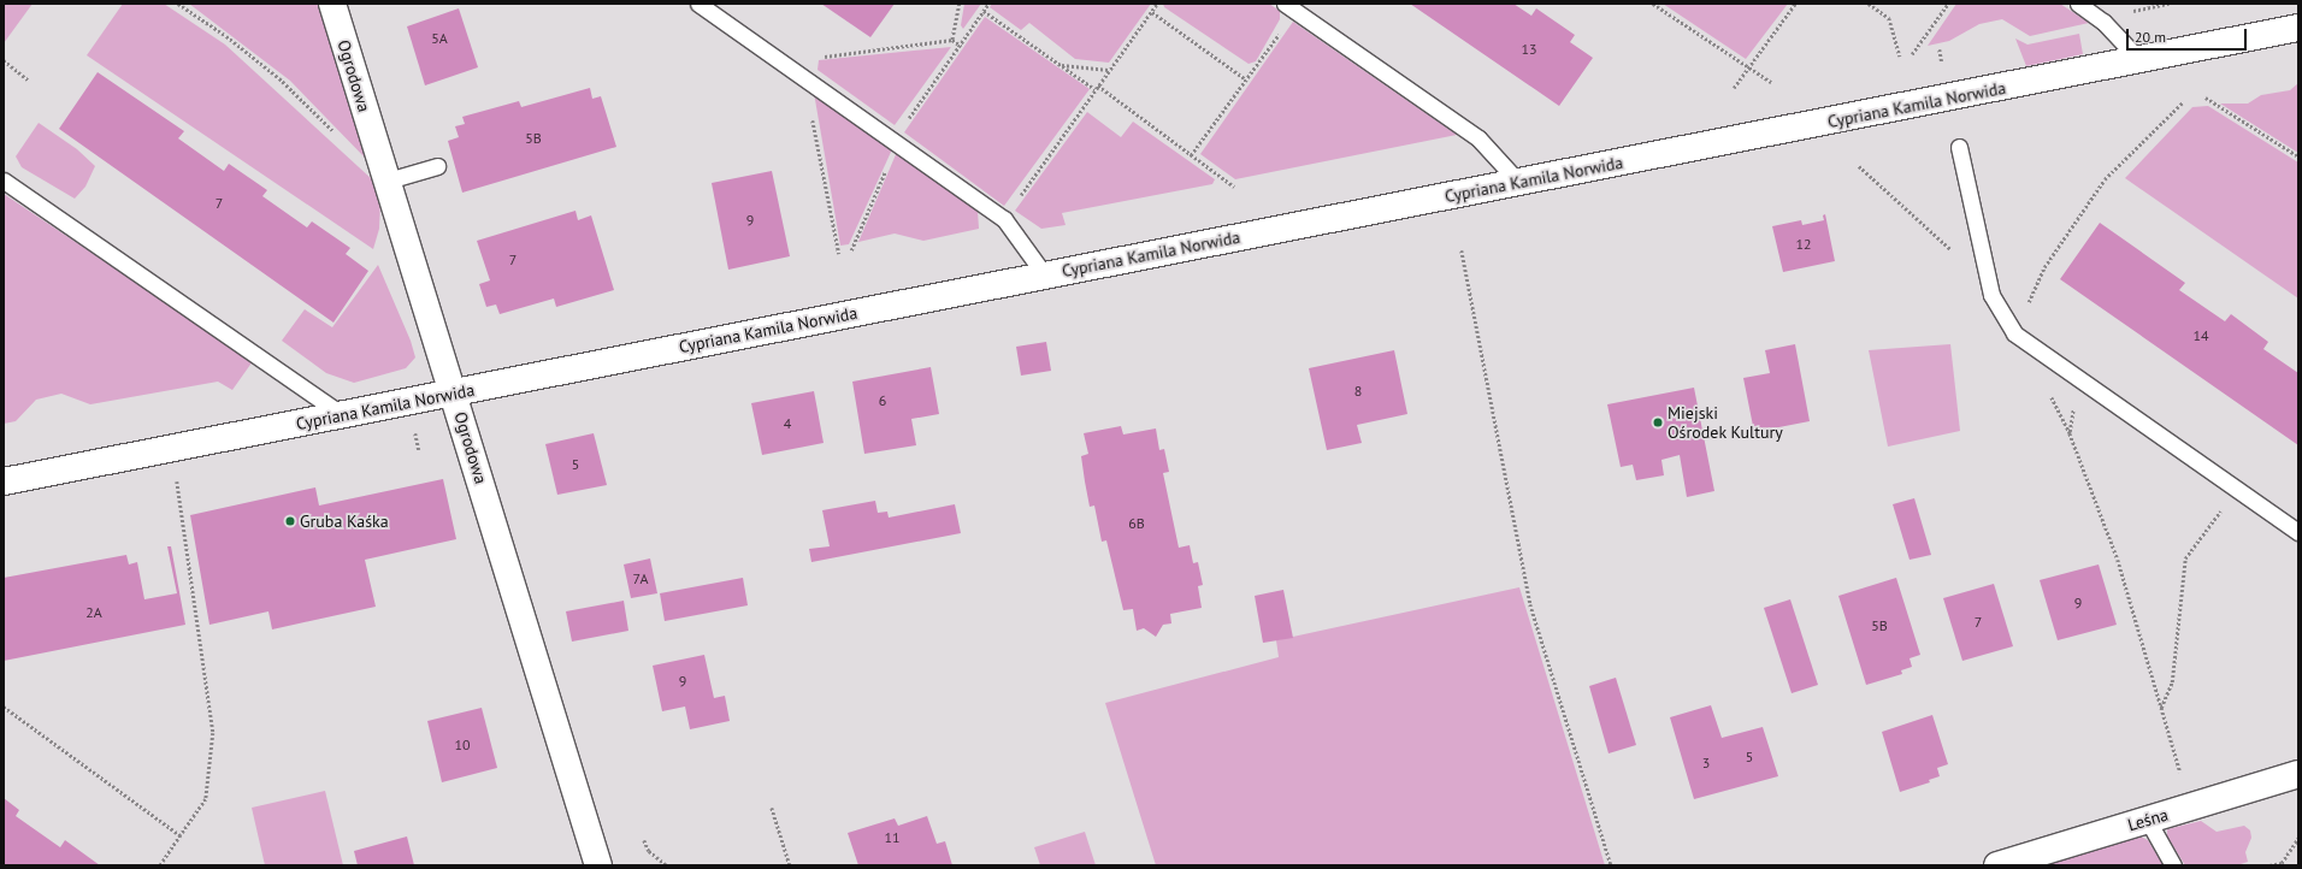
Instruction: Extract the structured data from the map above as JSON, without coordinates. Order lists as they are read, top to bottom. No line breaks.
{"streets":{"street":["Ogrodowa","Cypriana Kamila Norwida","Leśna"]},"crossings":[["Ogrodowa","Cypriana Kamila Norwida"]],"places":["Miejski Ośrodek Kultury","Gruba Kaśka"],"house_numbers":["5A","13","5B","7","9","12","7","14","8","6","4","5","6B","7A","9","2A","7","5B","9","10","5","3","11"],"scale_bar":"20 m"}
